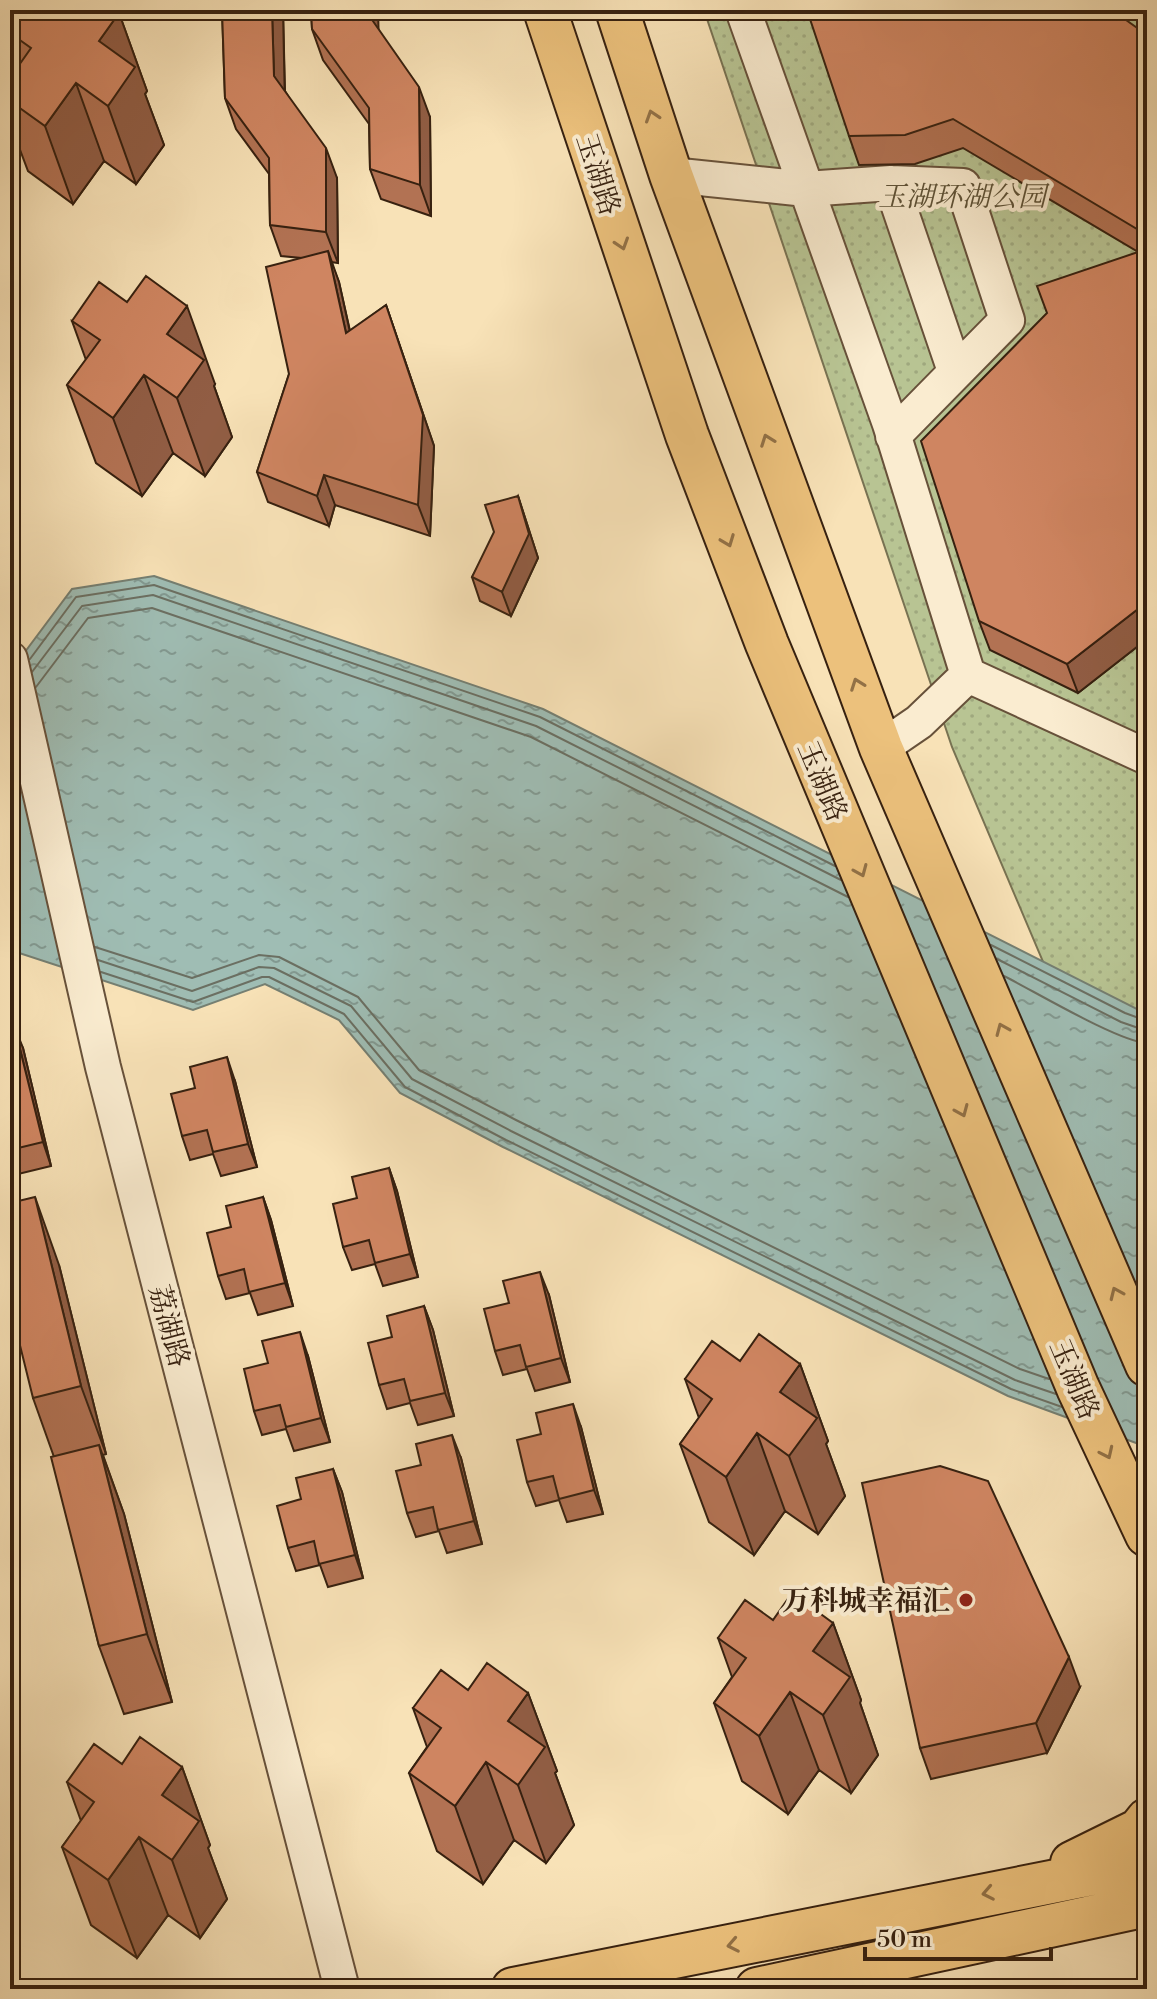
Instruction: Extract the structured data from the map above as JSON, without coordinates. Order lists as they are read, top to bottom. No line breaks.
{"streets":{"main road":["玉湖路"],"street":["荔湖路"]},"parks":["玉湖环湖公园"],"places":["万科城幸福汇"],"scale_bar":"50 m"}
